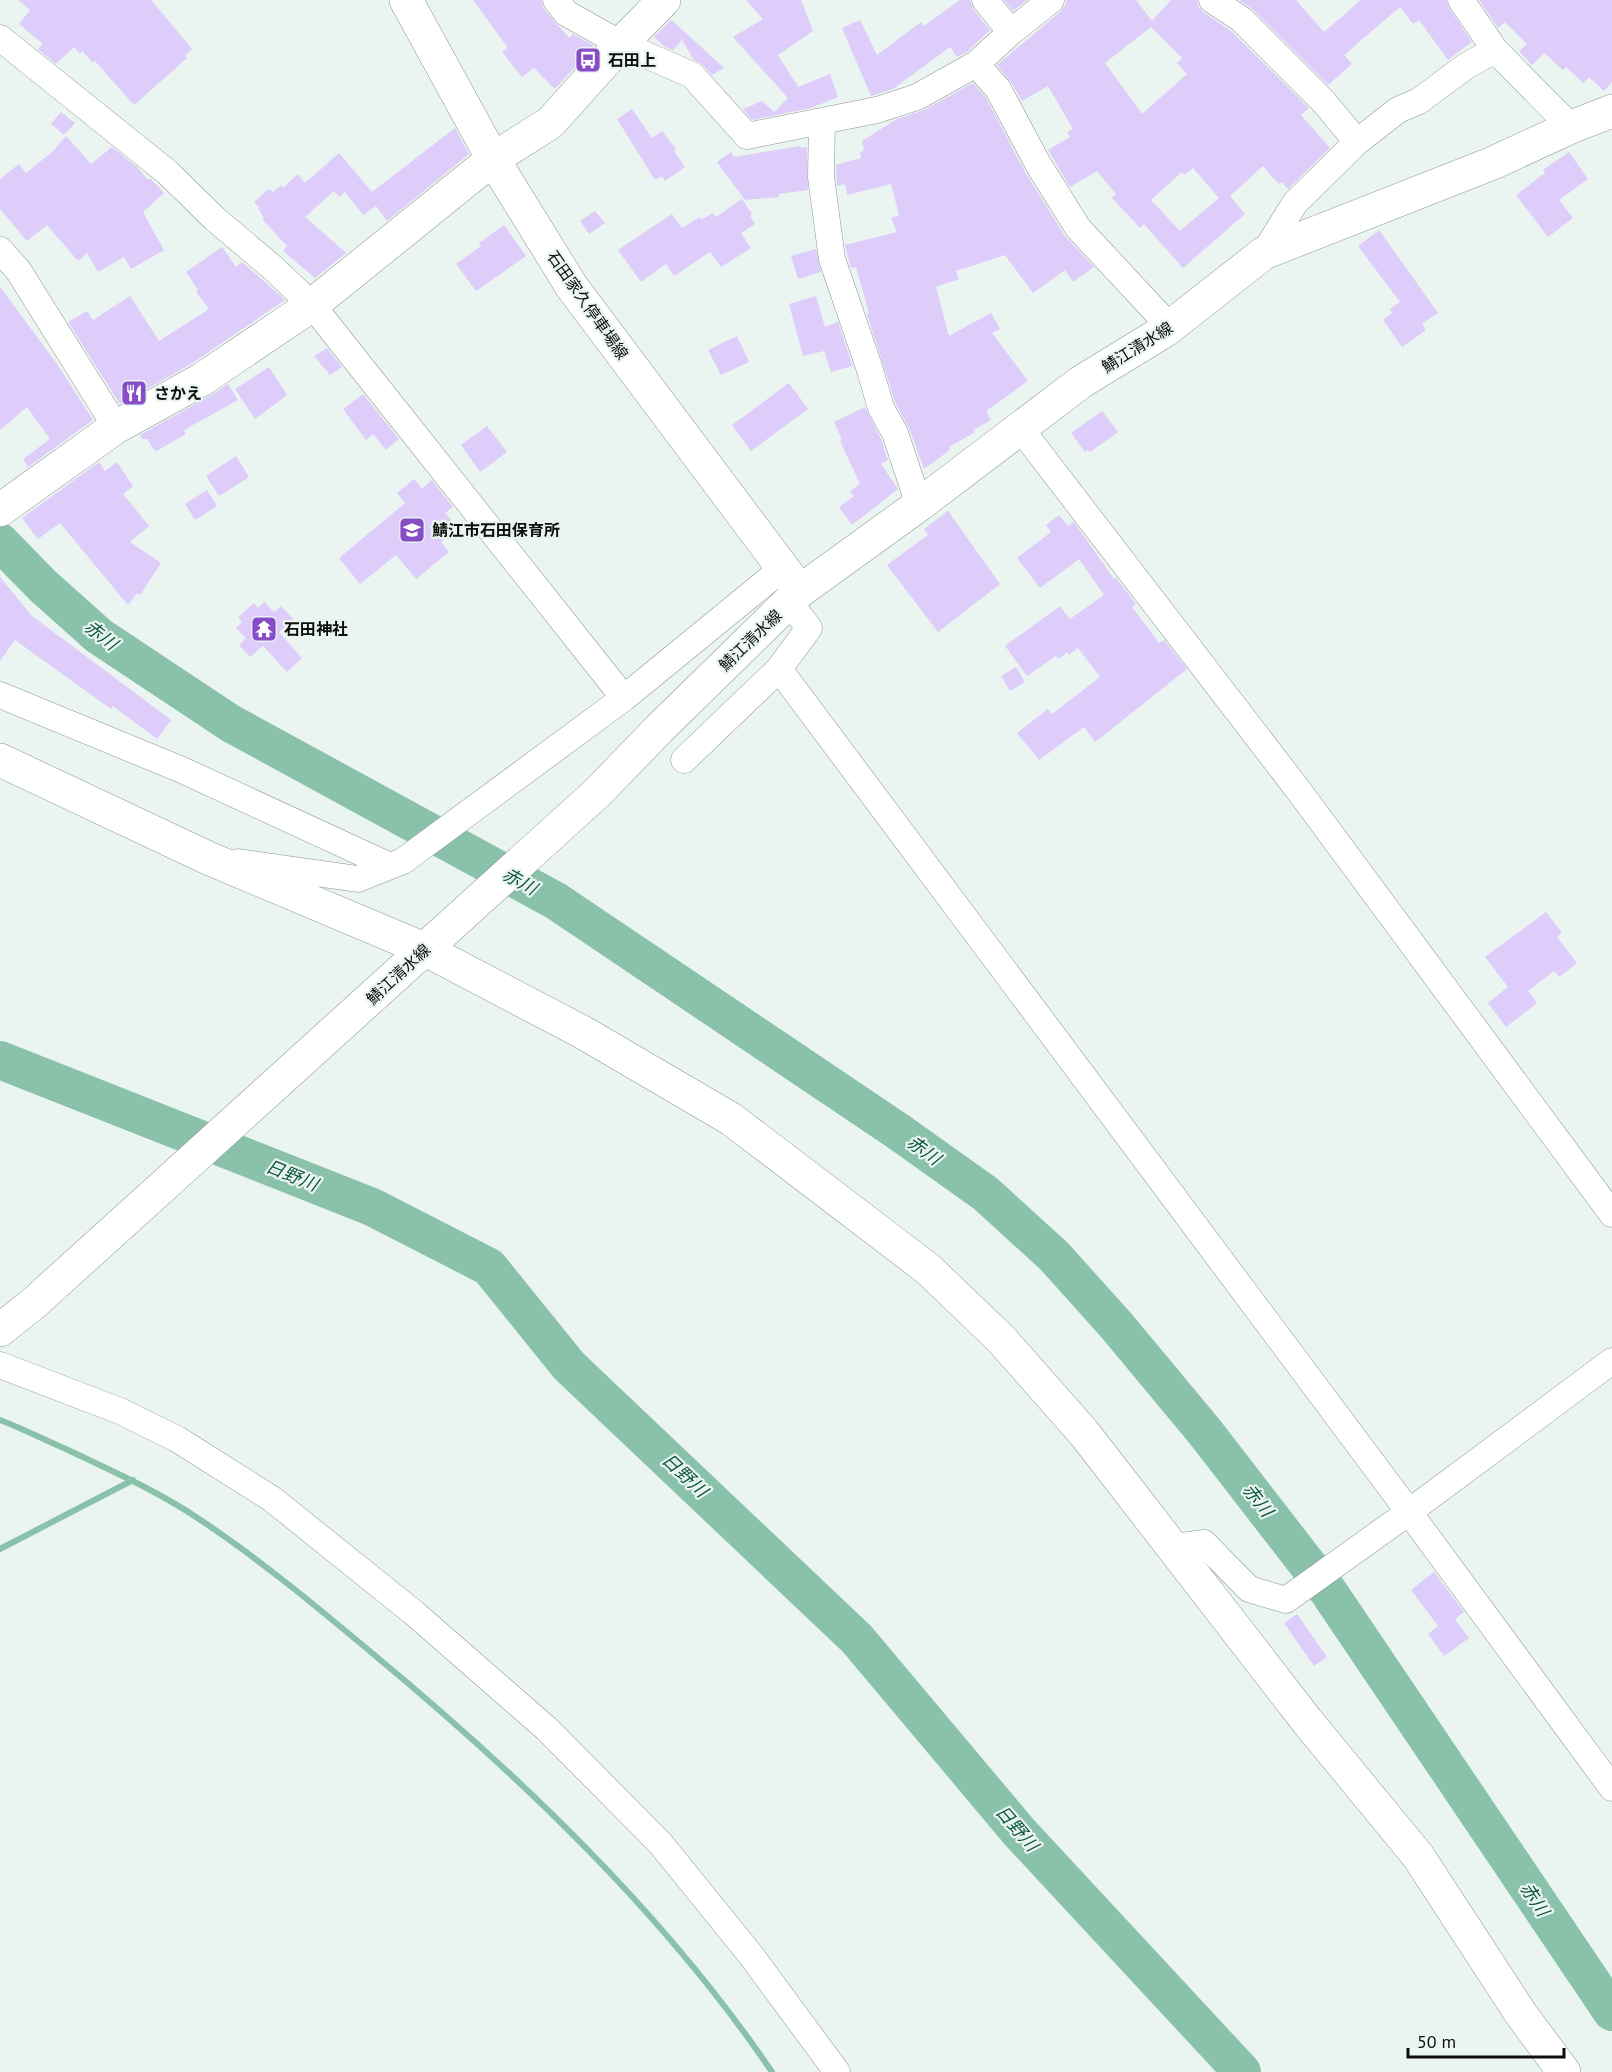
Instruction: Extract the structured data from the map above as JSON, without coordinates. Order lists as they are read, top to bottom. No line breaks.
{"streets":{"street":["石田家久停車場線","鯖江清水線"]},"crossings":[["石田家久停車場線","鯖江清水線"]],"water":["赤川","日野川"],"places":{"bus stop":["石田上"],"restaurant":["さかえ"],"school or university":["鯖江市石田保育所"],"temple":["石田神社"]},"scale_bar":"50 m"}
